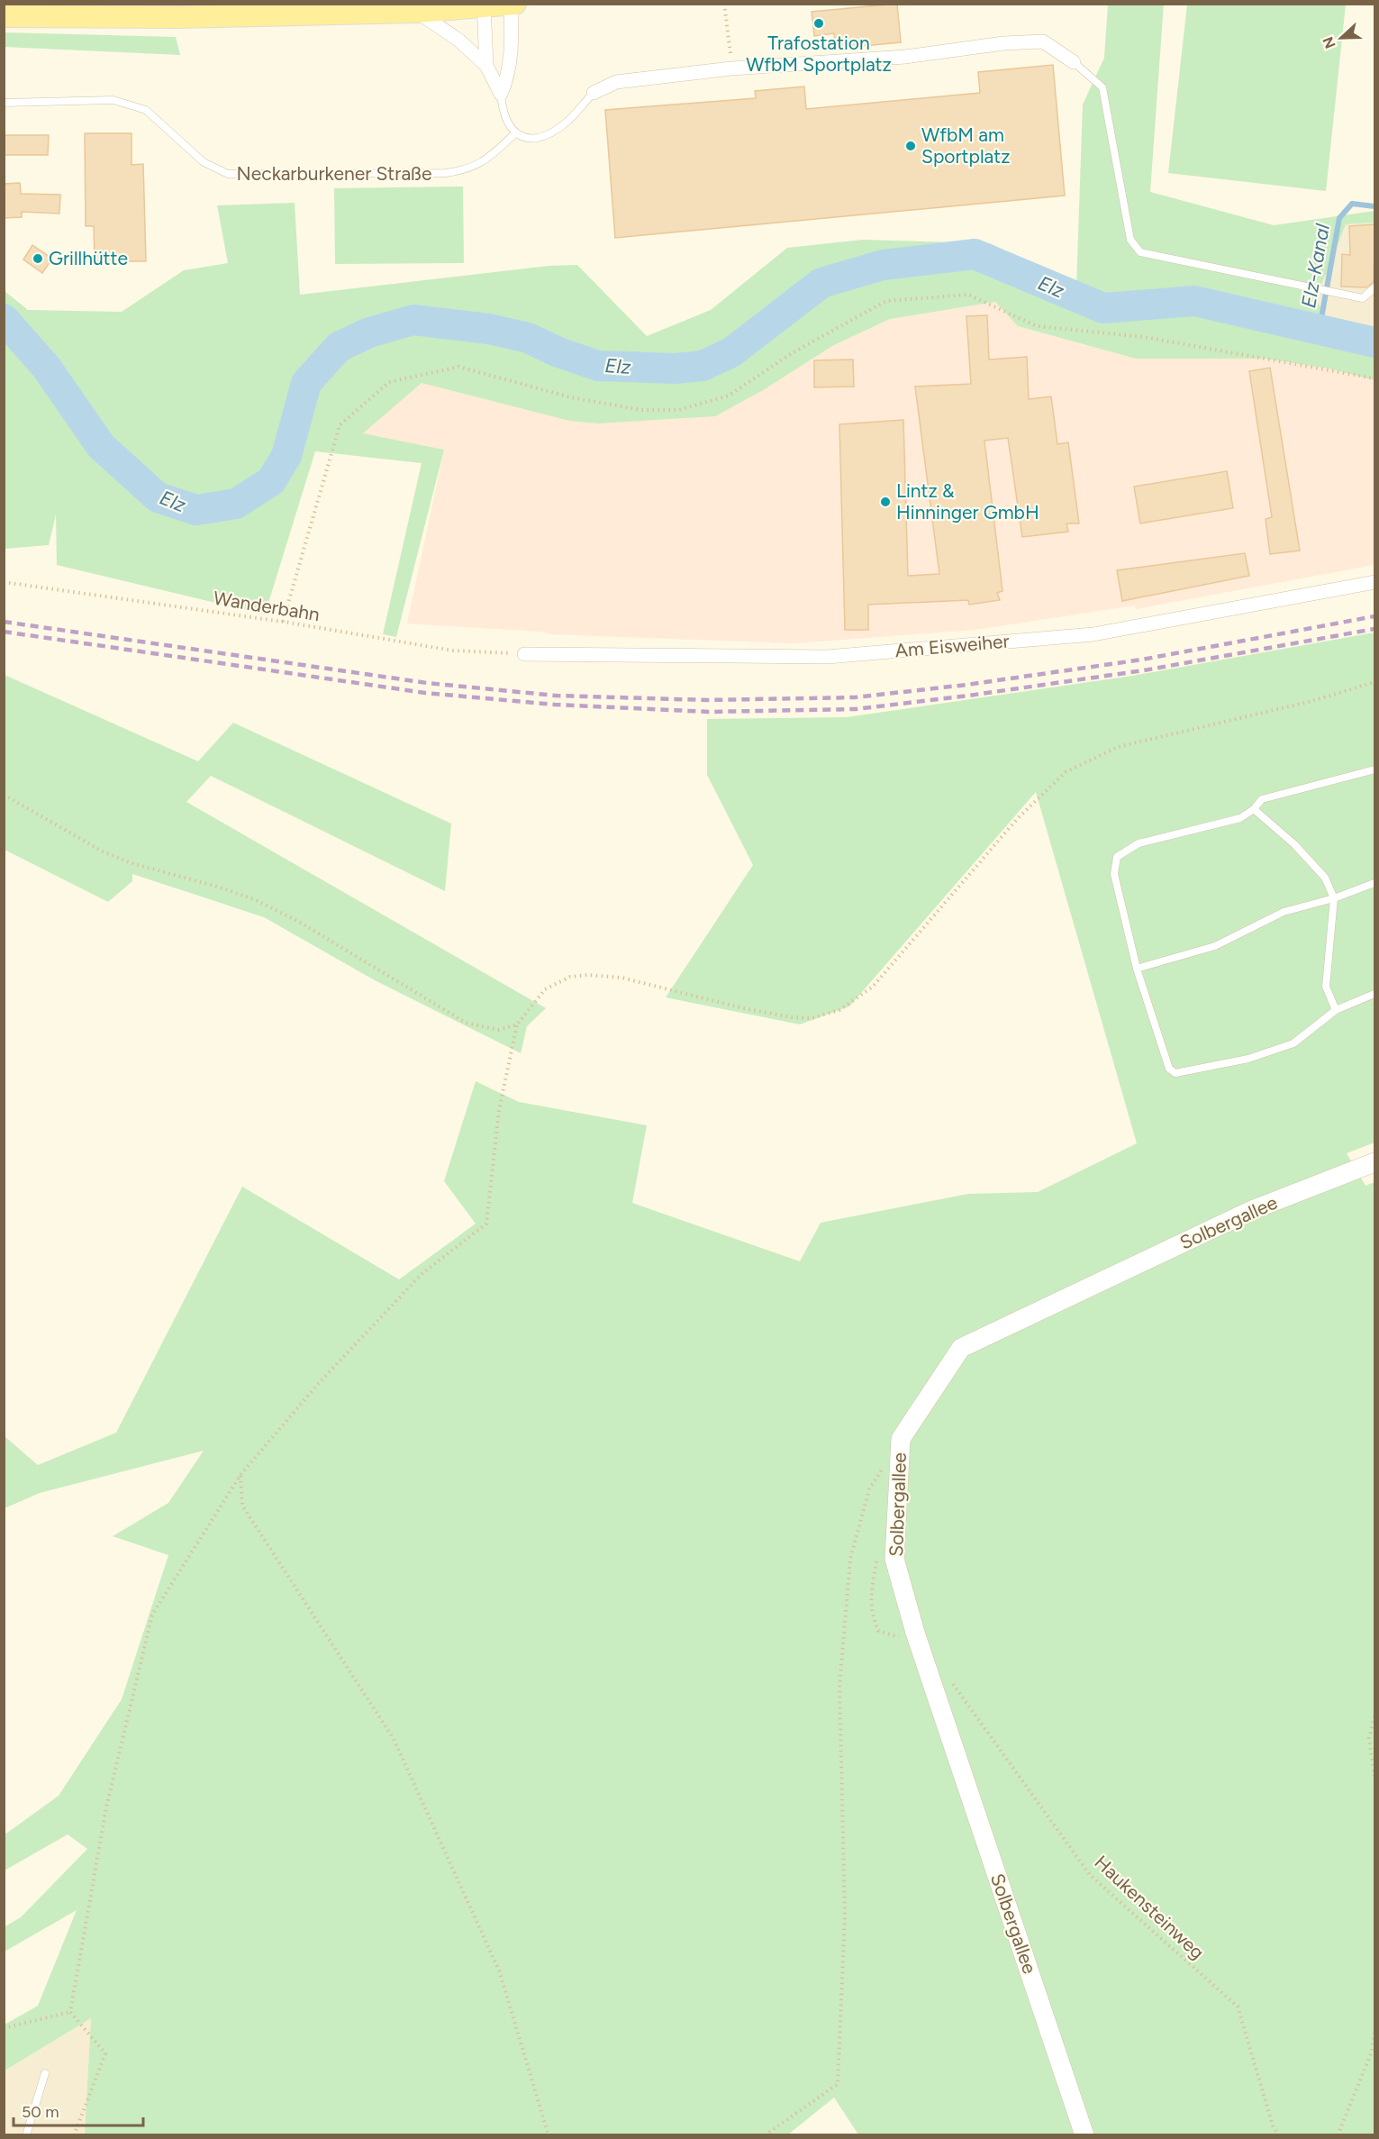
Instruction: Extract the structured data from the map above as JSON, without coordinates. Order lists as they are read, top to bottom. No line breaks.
{"streets":{"street":["Am Eisweiher","Solbergallee"],"lane":["Neckarburkener Straße"],"path":["Wanderbahn","Haukensteinweg"]},"crossings":[["Wanderbahn","Am Eisweiher"]],"water":["Elz-Kanal","Elz"],"places":["Trafostation WfbM Sportplatz","WfbM am Sportplatz","Grillhütte","Lintz & Hinninger GmbH"],"scale_bar":"50 m","north":"left"}
